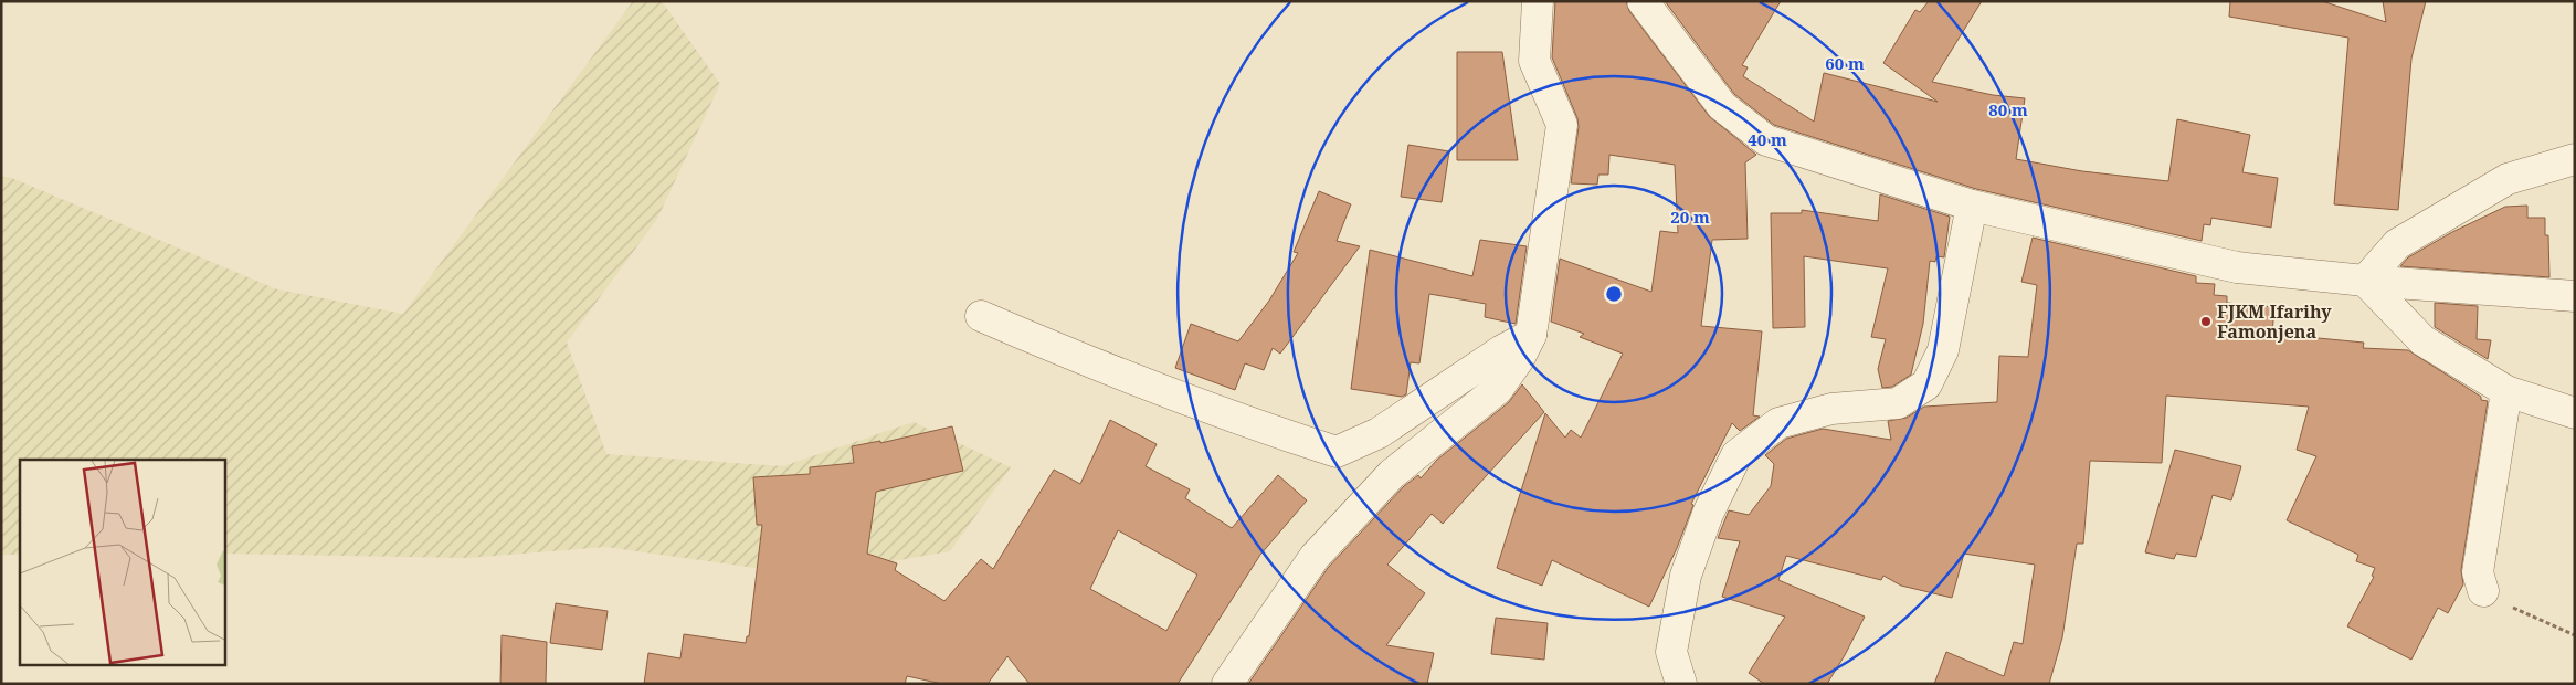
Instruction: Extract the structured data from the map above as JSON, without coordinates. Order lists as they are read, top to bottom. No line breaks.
{"places":["FJKM Ifarihy Famonjena"],"rings":["60 m","80 m","40 m","20 m"]}
